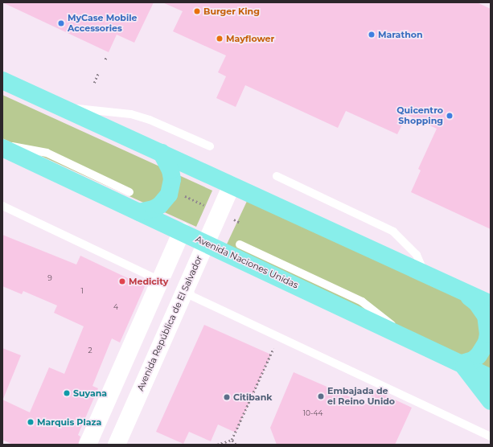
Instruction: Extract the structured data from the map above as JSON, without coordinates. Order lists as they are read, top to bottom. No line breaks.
{"streets":{"main road":["Avenida Naciones Unidas"],"street":["Avenida República de El Salvador"]},"crossings":[["Avenida Naciones Unidas","Avenida República de El Salvador"]],"places":["Burger King","MyCase Mobile Accessories","Marathon","Mayflower","Quicentro Shopping","Medicity","Suyana","Embajada de el Reino Unido","Citibank","Marquis Plaza"],"house_numbers":["9","1","4","2","10-44"]}
